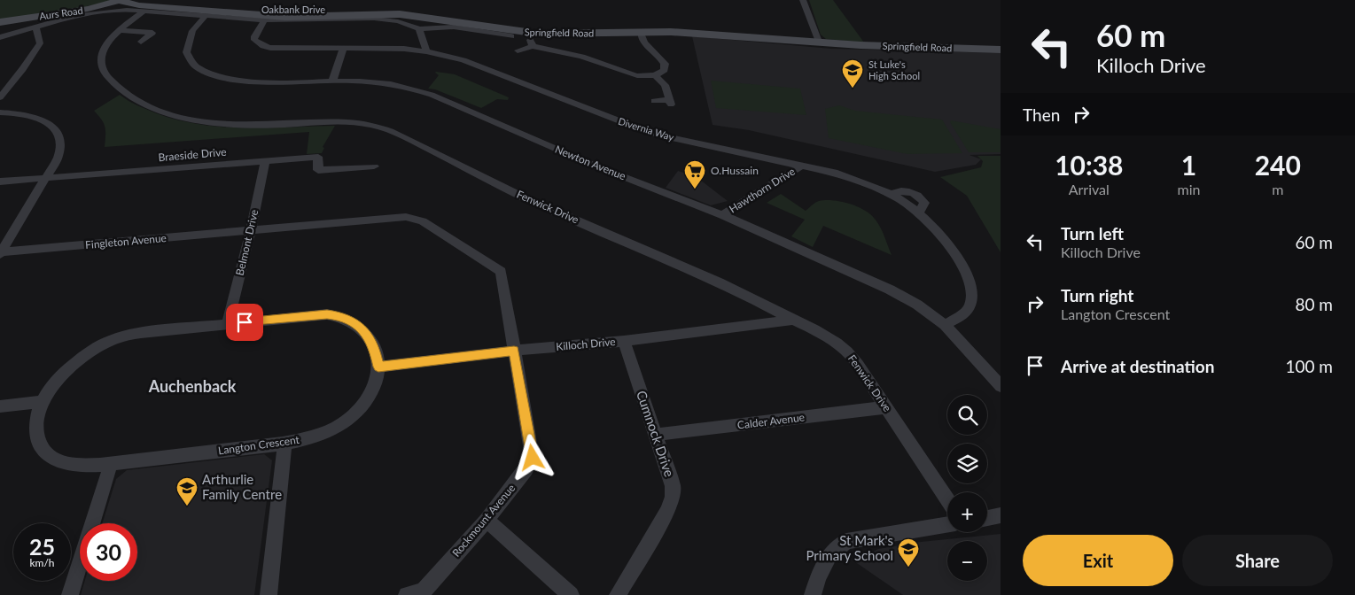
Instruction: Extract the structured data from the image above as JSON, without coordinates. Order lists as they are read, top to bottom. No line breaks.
{"streets":{"street":["Oakbank Drive","Aurs Road","Springfield Road","Divernia Way","Braeside Drive","Newton Avenue","Hawthorn Drive","Fenwick Drive","Fingleton Avenue","Belmont Drive","Killoch Drive","Calder Avenue","Cumnock Drive","Langton Crescent","Rockmount Avenue"]},"crossings":[["Oakbank Drive","Springfield Road"],["Oakbank Drive","Divernia Way"],["Oakbank Drive","Newton Avenue"],["Oakbank Drive","Fenwick Drive"],["Aurs Road","Springfield Road"],["Springfield Road","Divernia Way"],["Divernia Way","Newton Avenue"],["Divernia Way","Hawthorn Drive"],["Braeside Drive","Belmont Drive"],["Newton Avenue","Hawthorn Drive"],["Fenwick Drive","Killoch Drive"],["Fenwick Drive","Calder Avenue"],["Fingleton Avenue","Belmont Drive"],["Fingleton Avenue","Rockmount Avenue"],["Belmont Drive","Langton Crescent"],["Belmont Drive","Rockmount Avenue"],["Killoch Drive","Cumnock Drive"],["Killoch Drive","Langton Crescent"],["Killoch Drive","Rockmount Avenue"],["Calder Avenue","Cumnock Drive"]],"districts":["Auchenback"],"places":{"school or university":["St Luke's High School","Arthurlie Family Centre","St Mark's Primary School"],"supermarket":["O.Hussain"]},"page":{"turn":["60 m","Killoch Drive"],"then":"Then","eta":["10:38","Arrival","1","min","240","m"],"list":[{"name":"Turn left","note":"Killoch Drive","value":"60 m"},{"name":"Turn right","note":"Langton Crescent","value":"80 m"},{"name":"Arrive at destination","value":"100 m"}],"map_buttons":["+","−"],"speed":"25 km/h","limit":"30","buttons":["Exit","Share"]}}
